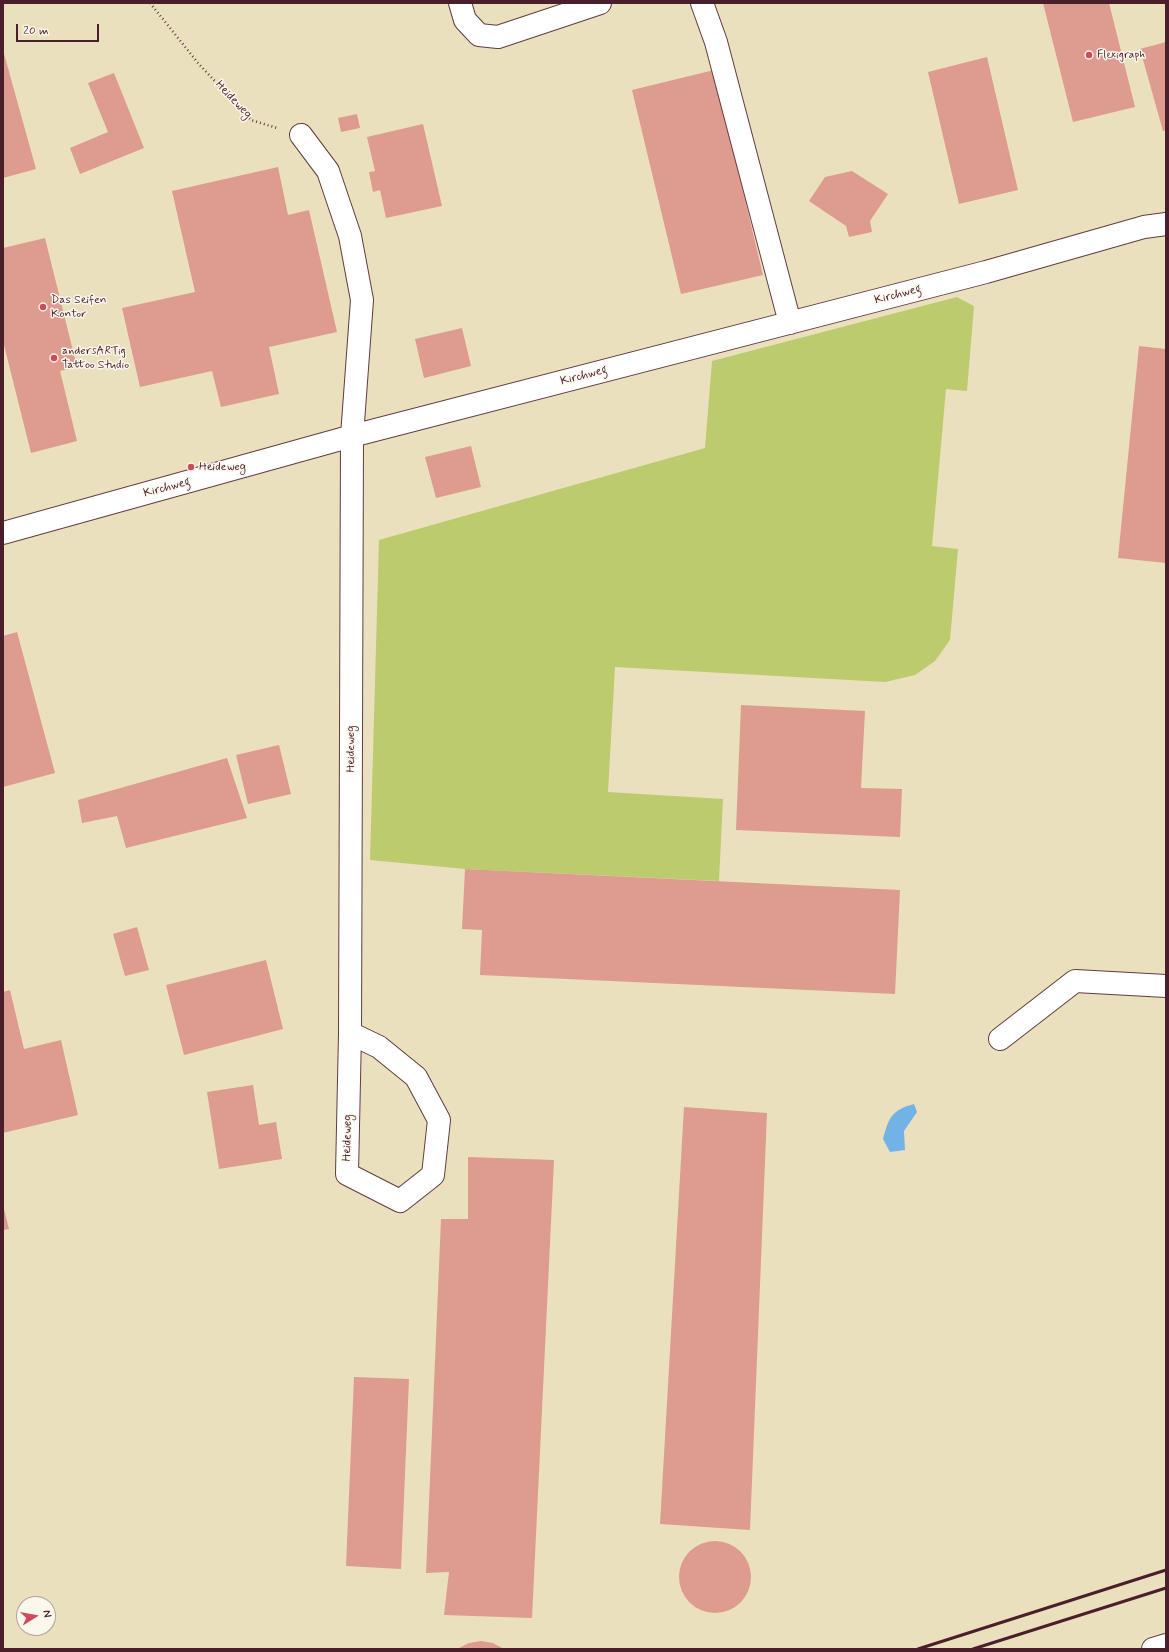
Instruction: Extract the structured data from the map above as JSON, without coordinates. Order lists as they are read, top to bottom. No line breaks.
{"streets":{"street":["Heideweg","Kirchweg"]},"crossings":[["Heideweg","Kirchweg"]],"places":["Flexigraph","Das Seifen Kontor","andersARTig Tattoo Studio","Heideweg"],"scale_bar":"20 m","north":"right"}
